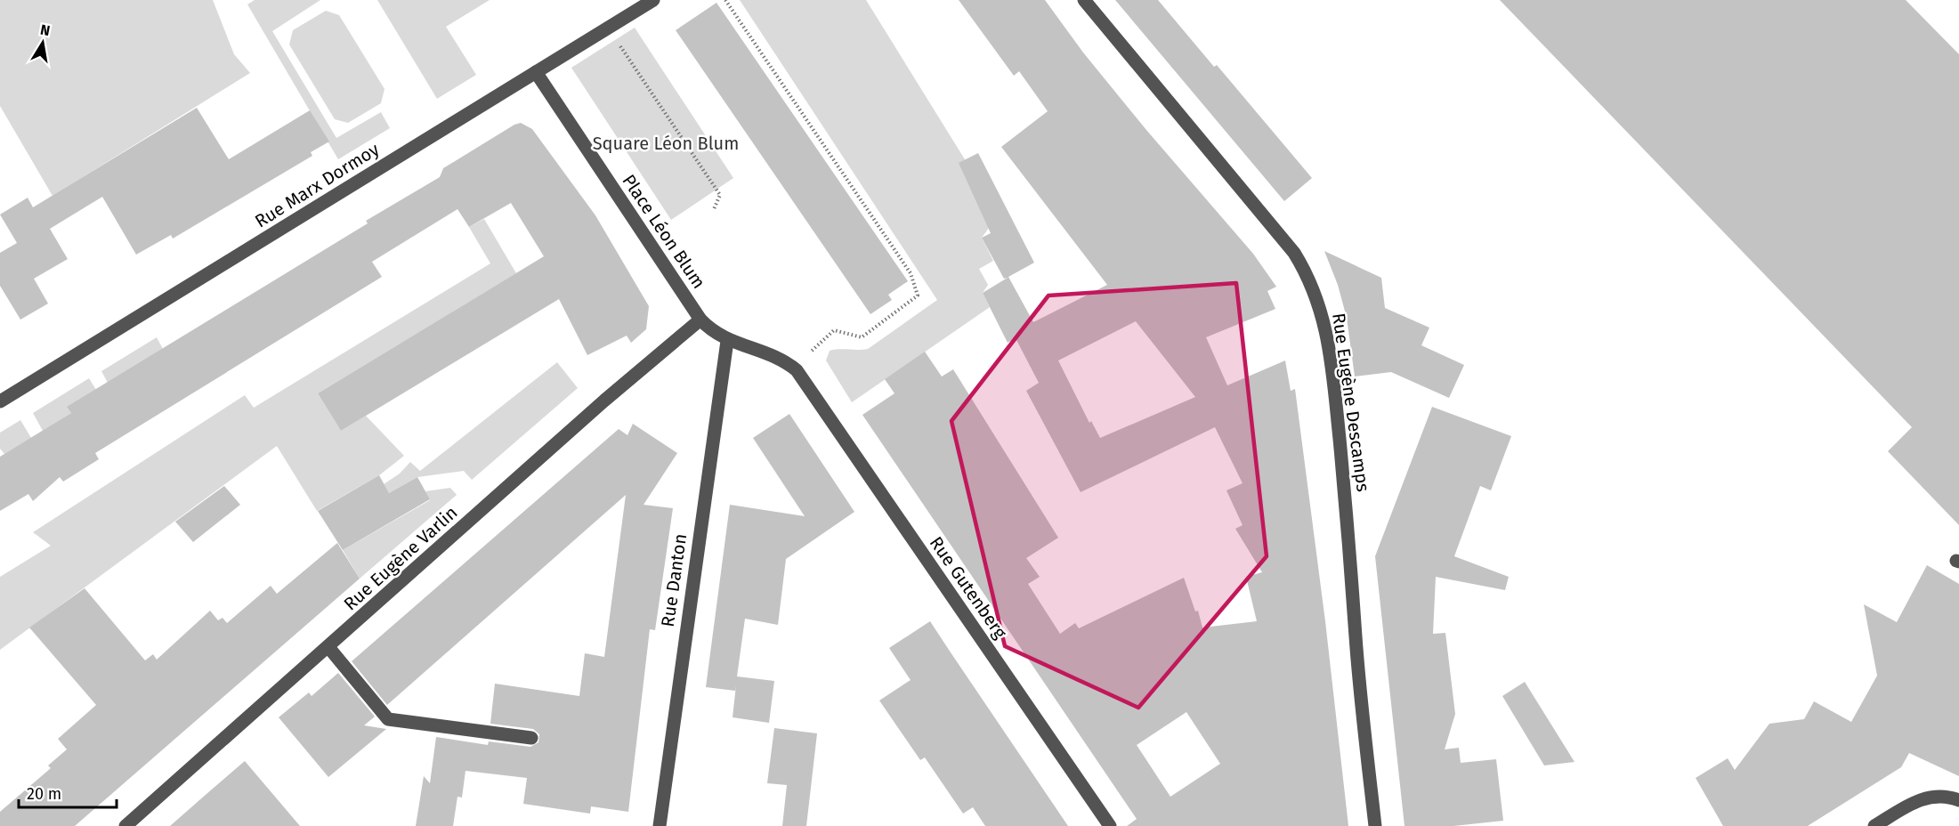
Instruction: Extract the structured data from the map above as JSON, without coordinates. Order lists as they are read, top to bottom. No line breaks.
{"streets":{"street":["Rue Marx Dormoy","Place Léon Blum","Rue Eugène Descamps","Rue Eugène Varlin","Rue Danton","Rue Gutenberg"]},"crossings":[["Rue Marx Dormoy","Place Léon Blum"],["Place Léon Blum","Rue Eugène Varlin"],["Place Léon Blum","Rue Danton"],["Place Léon Blum","Rue Gutenberg"]],"parks":["Square Léon Blum"],"scale_bar":"20 m","north":"top"}
